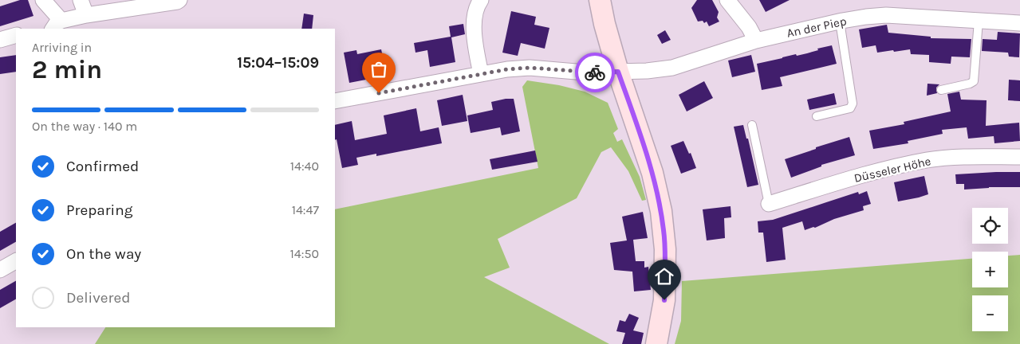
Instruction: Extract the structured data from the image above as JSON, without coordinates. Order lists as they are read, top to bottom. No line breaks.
{"streets":{"street":["An der Piep","Düsseler Höhe"]},"page":{"heading":["2 min","Arriving in","15:04–15:09"],"bar":"On the way · 140 m","list":[["Confirmed","14:40"],["Preparing","14:47"],["On the way","14:50"],"Delivered"],"map_buttons":["+","−"]}}
